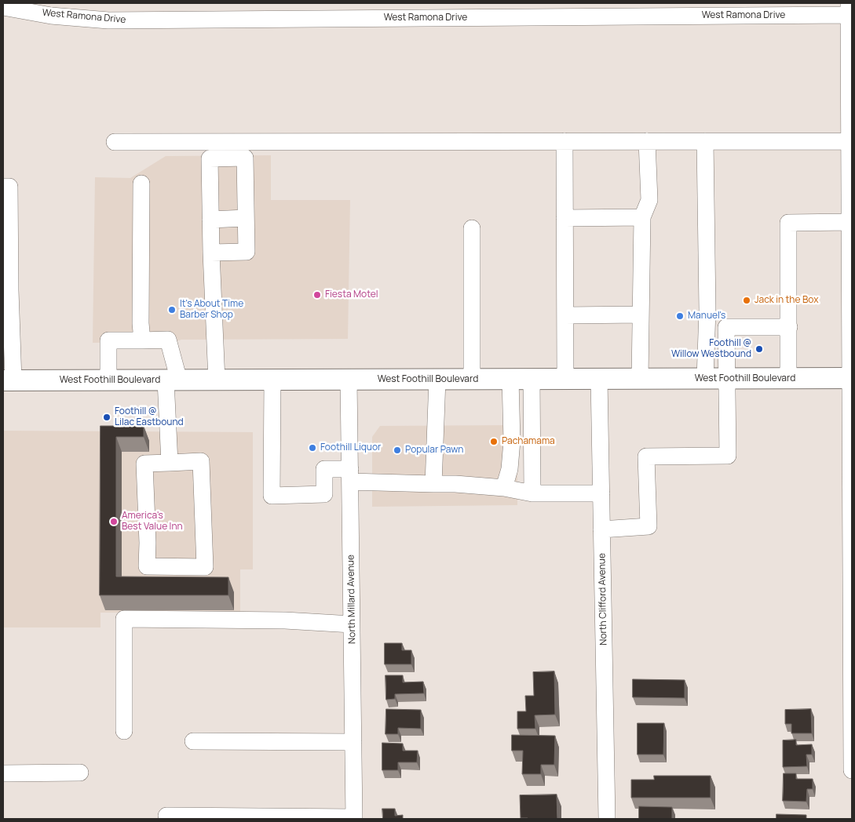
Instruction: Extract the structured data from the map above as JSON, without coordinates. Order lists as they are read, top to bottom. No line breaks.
{"streets":{"main road":["West Foothill Boulevard"],"street":["West Ramona Drive","North Millard Avenue","North Clifford Avenue"]},"crossings":[["West Foothill Boulevard","North Millard Avenue"],["West Foothill Boulevard","North Clifford Avenue"]],"places":["Fiesta Motel","Jack in the Box","It's About Time Barber Shop","Manuel's","Foothill @ Willow Westbound","Foothill @ Lilac Eastbound","Pachamama","Foothill Liquor","Popular Pawn","America's Best Value Inn"]}
